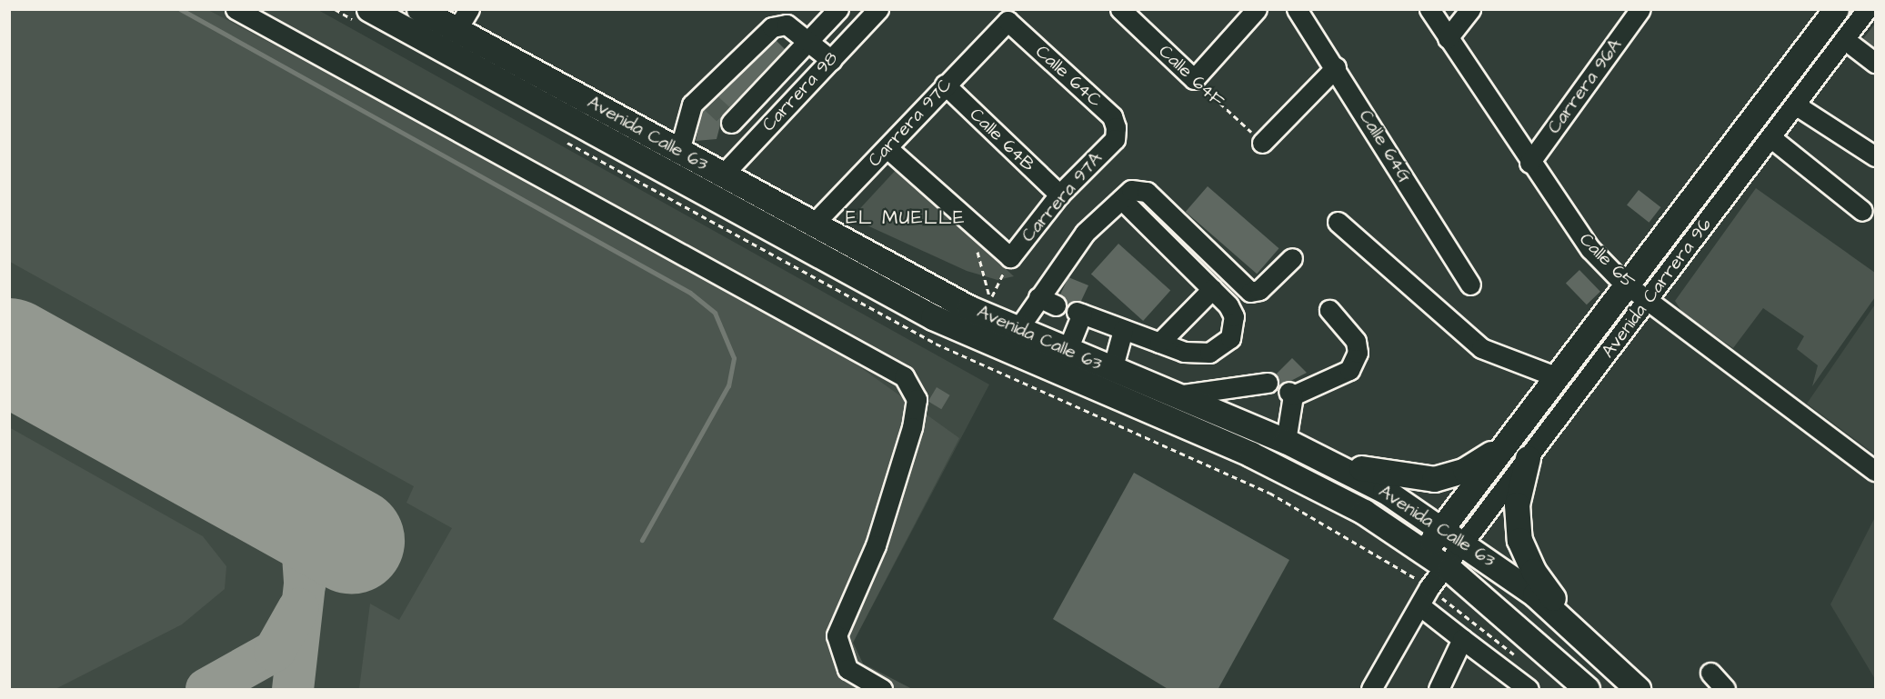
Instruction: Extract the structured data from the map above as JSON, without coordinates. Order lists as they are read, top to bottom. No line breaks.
{"streets":{"main road":["Avenida Calle 63","Avenida Carrera 96"],"street":["Calle 64C","Calle 64F","Carrera 96A","Carrera 98","Carrera 97C","Calle 64B","Calle 64G","Carrera 97A","Calle 65"]},"crossings":[["Calle 64C","Carrera 97C"],["Calle 64C","Carrera 97A"],["Carrera 96A","Calle 65"],["Carrera 98","Avenida Calle 63"],["Carrera 97C","Avenida Calle 63"],["Carrera 97C","Calle 64B"],["Avenida Calle 63","Avenida Carrera 96"],["Calle 64B","Carrera 97A"],["Calle 65","Avenida Carrera 96"]],"districts":["EL MUELLE"]}
